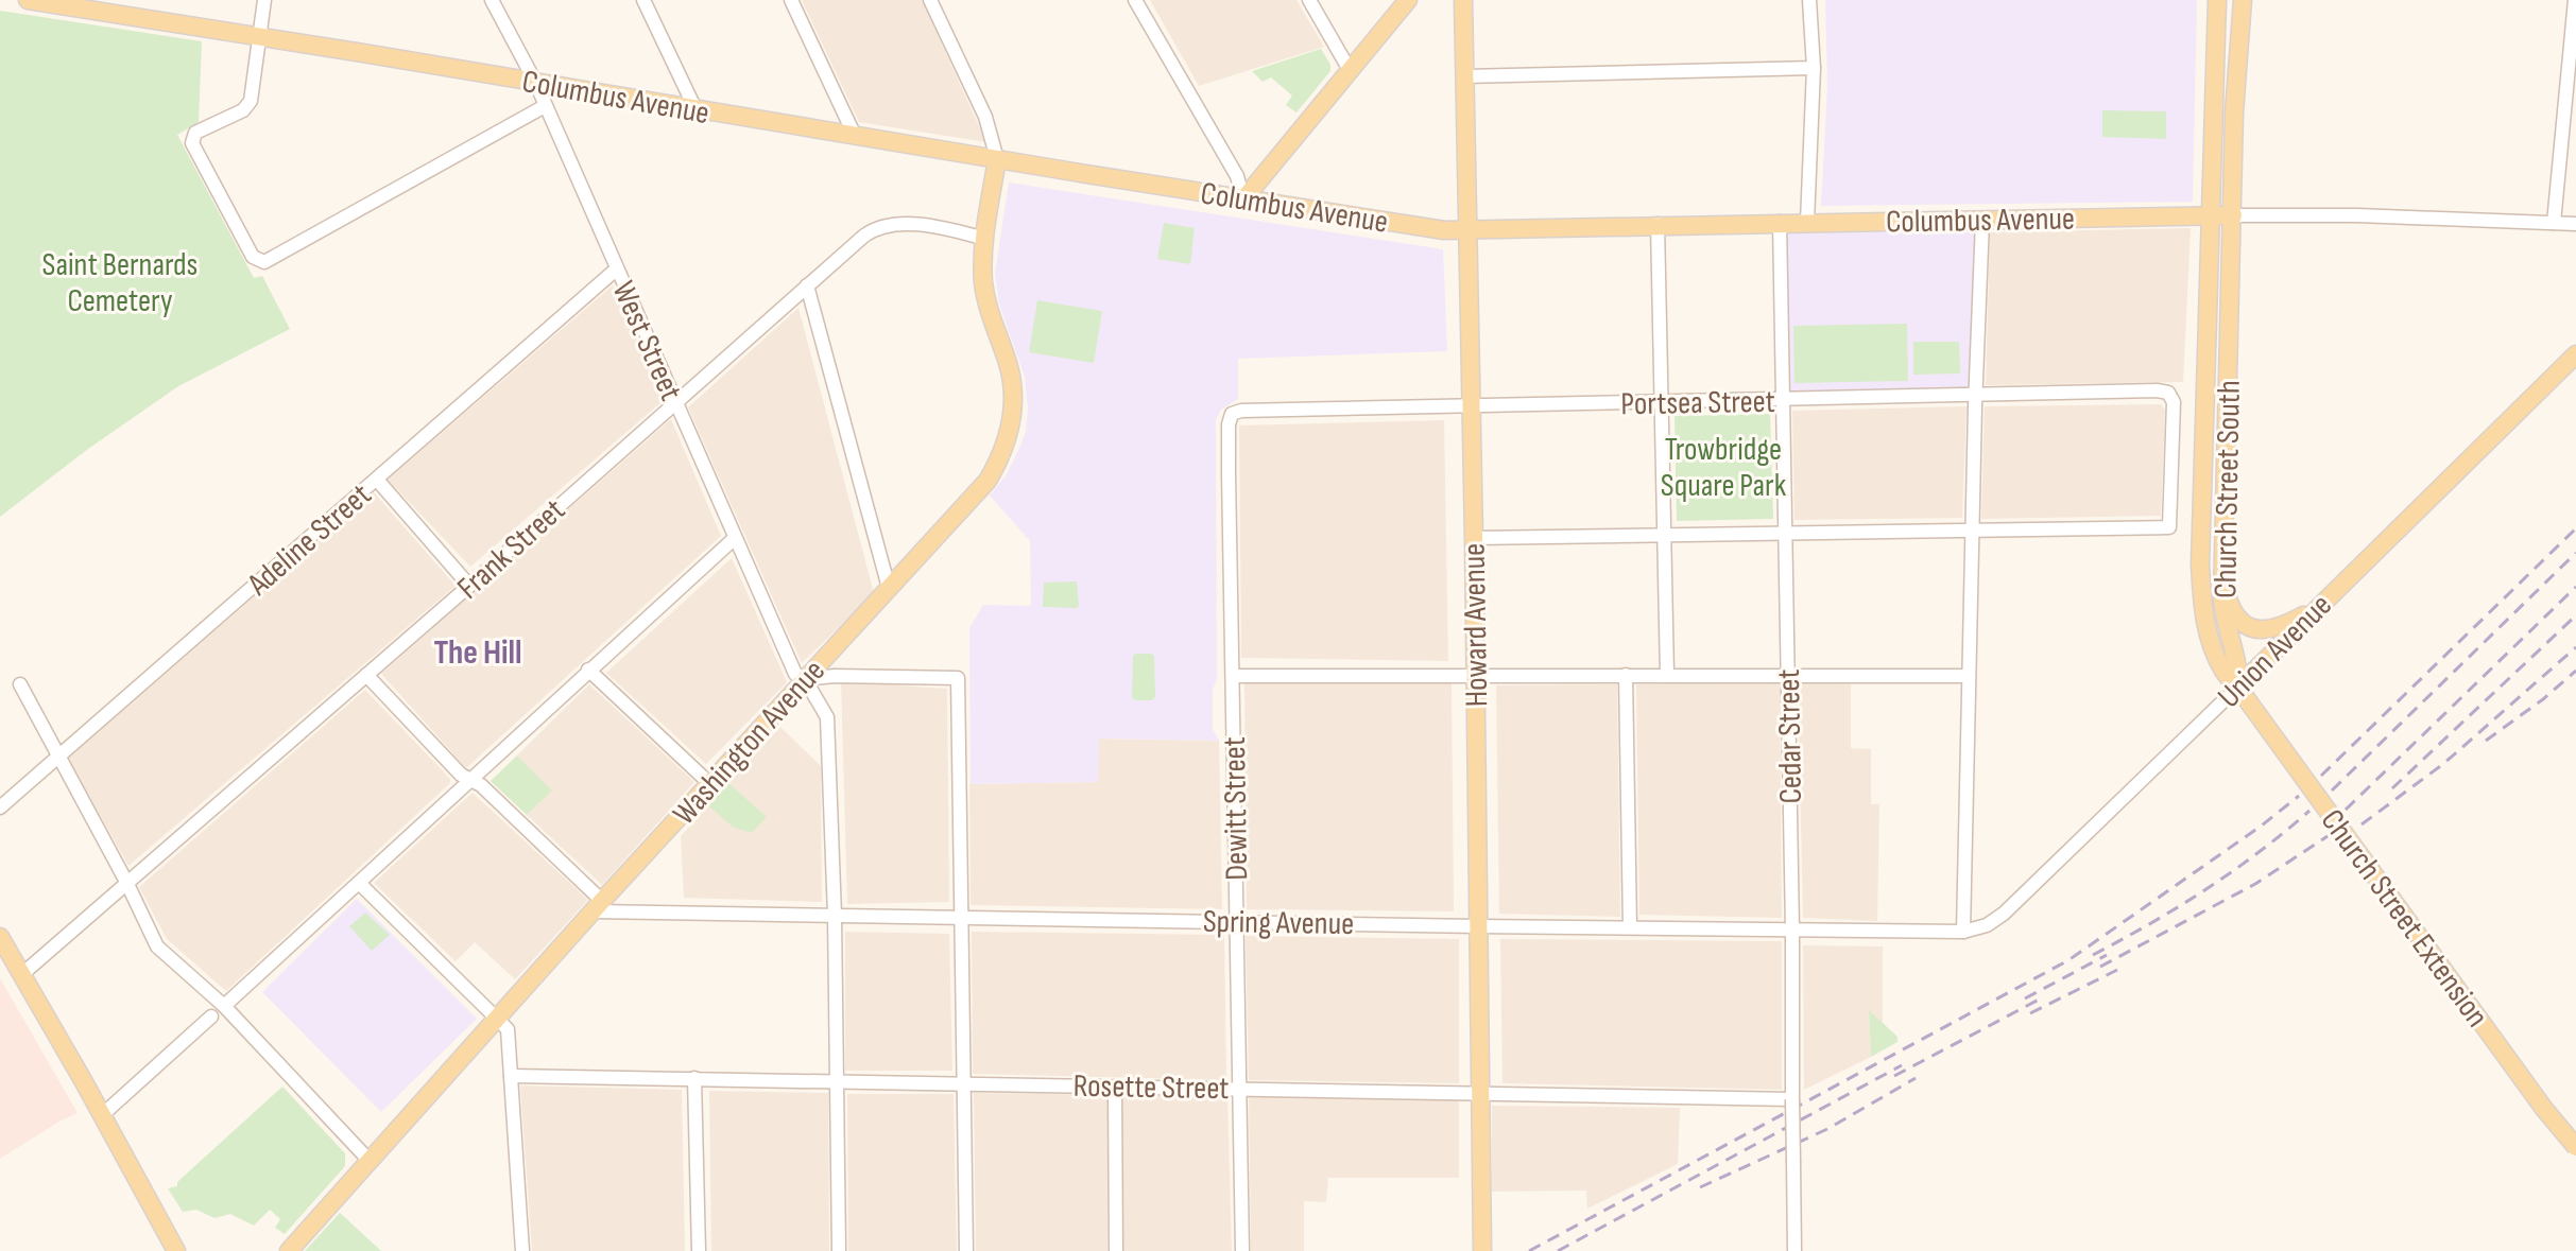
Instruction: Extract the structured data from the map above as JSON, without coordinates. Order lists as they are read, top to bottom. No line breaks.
{"streets":{"main road":["Columbus Avenue","Church Street South","Howard Avenue","Union Avenue","Washington Avenue","Church Street Extension"],"street":["West Street","Portsea Street","Adeline Street","Frank Street","Cedar Street","Dewitt Street","Spring Avenue","Rosette Street"]},"crossings":[["Columbus Avenue","West Street"],["Columbus Avenue","Church Street South"],["Columbus Avenue","Howard Avenue"],["Columbus Avenue","Cedar Street"],["Columbus Avenue","Washington Avenue"],["West Street","Adeline Street"],["West Street","Frank Street"],["West Street","Washington Avenue"],["West Street","Spring Avenue"],["West Street","Rosette Street"],["Portsea Street","Howard Avenue"],["Portsea Street","Cedar Street"],["Portsea Street","Dewitt Street"],["Church Street South","Union Avenue"],["Church Street South","Church Street Extension"],["Frank Street","Washington Avenue"],["Howard Avenue","Spring Avenue"],["Howard Avenue","Rosette Street"],["Union Avenue","Church Street Extension"],["Union Avenue","Spring Avenue"],["Cedar Street","Spring Avenue"],["Cedar Street","Rosette Street"],["Washington Avenue","Spring Avenue"],["Dewitt Street","Spring Avenue"],["Dewitt Street","Rosette Street"]],"districts":["The Hill"],"parks":["Saint Bernards Cemetery","Trowbridge Square Park"]}
